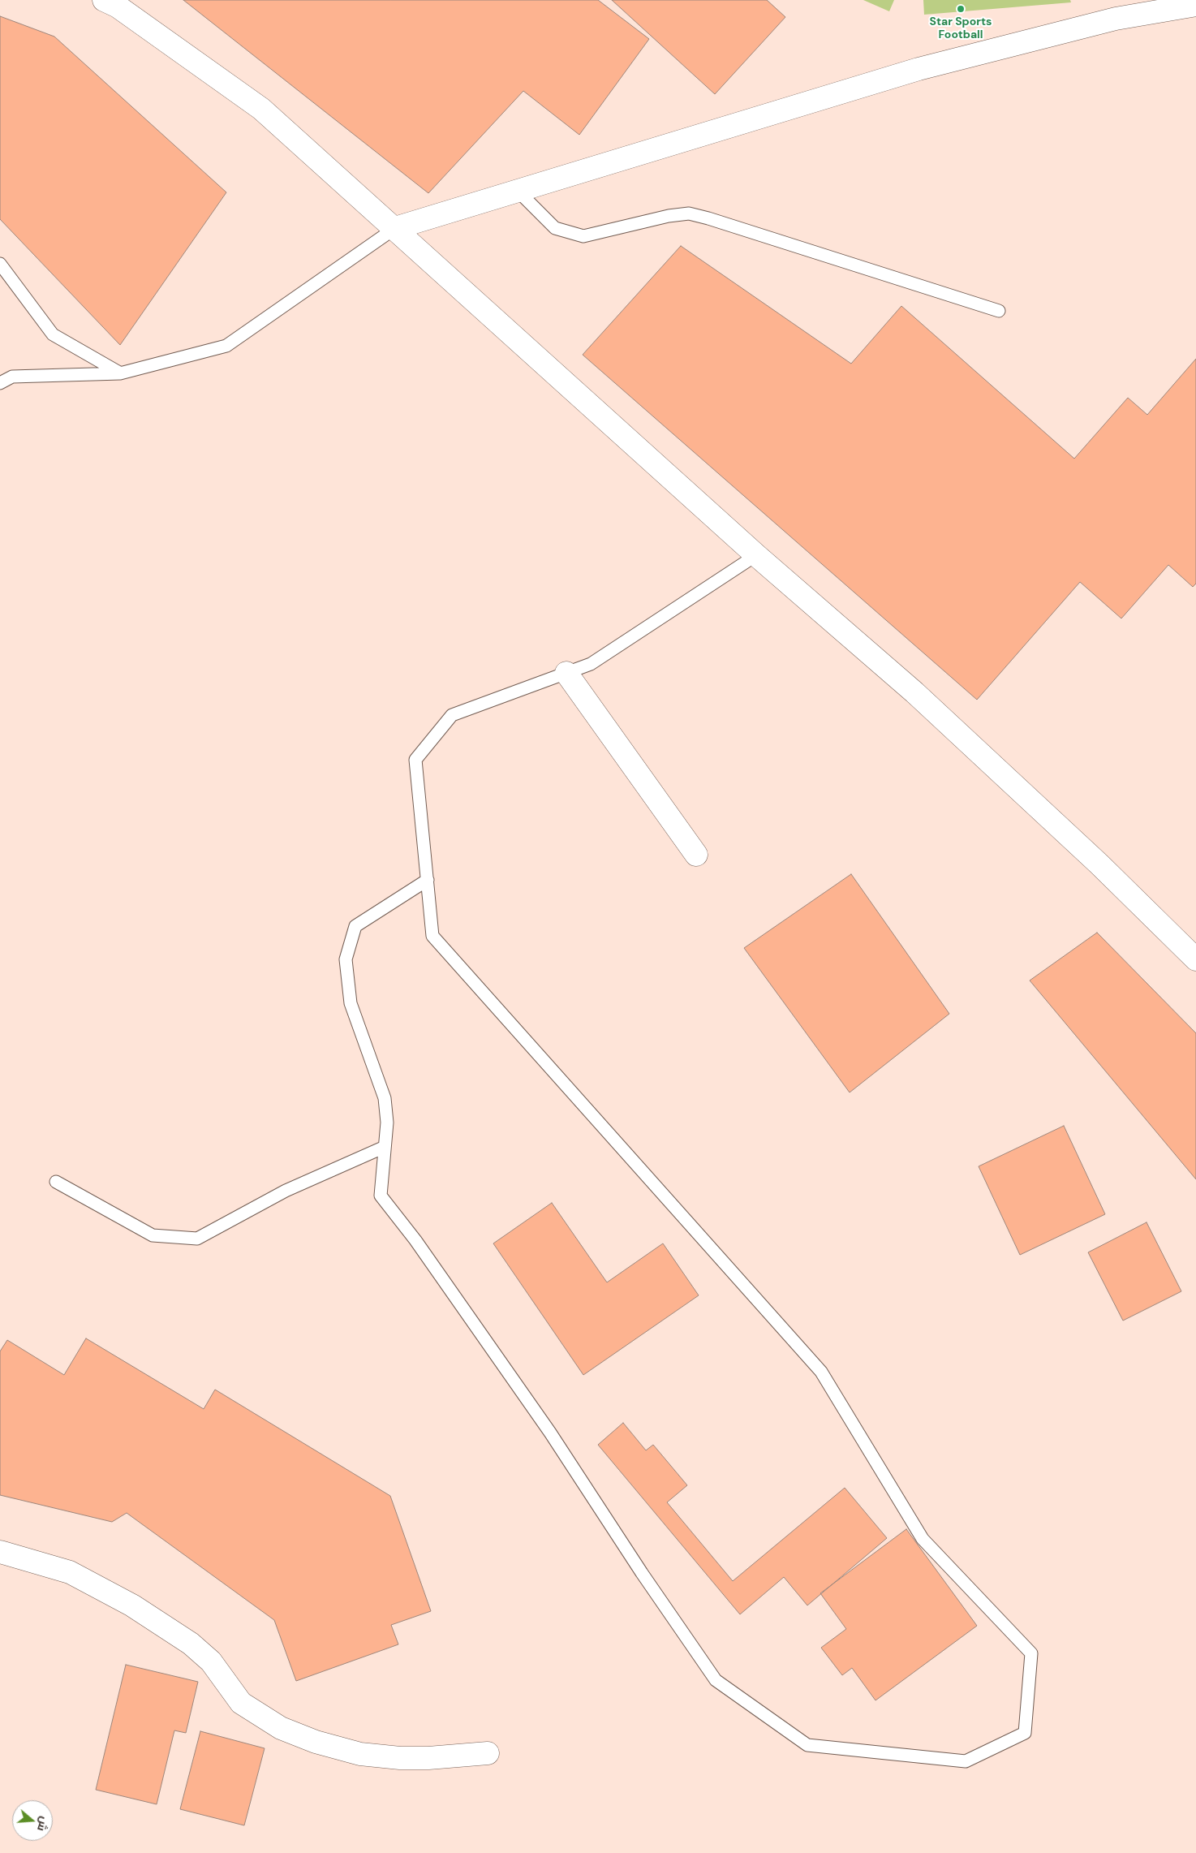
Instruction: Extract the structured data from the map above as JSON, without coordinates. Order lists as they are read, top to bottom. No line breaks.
{"places":["Star Sports Football"],"north":"right"}
